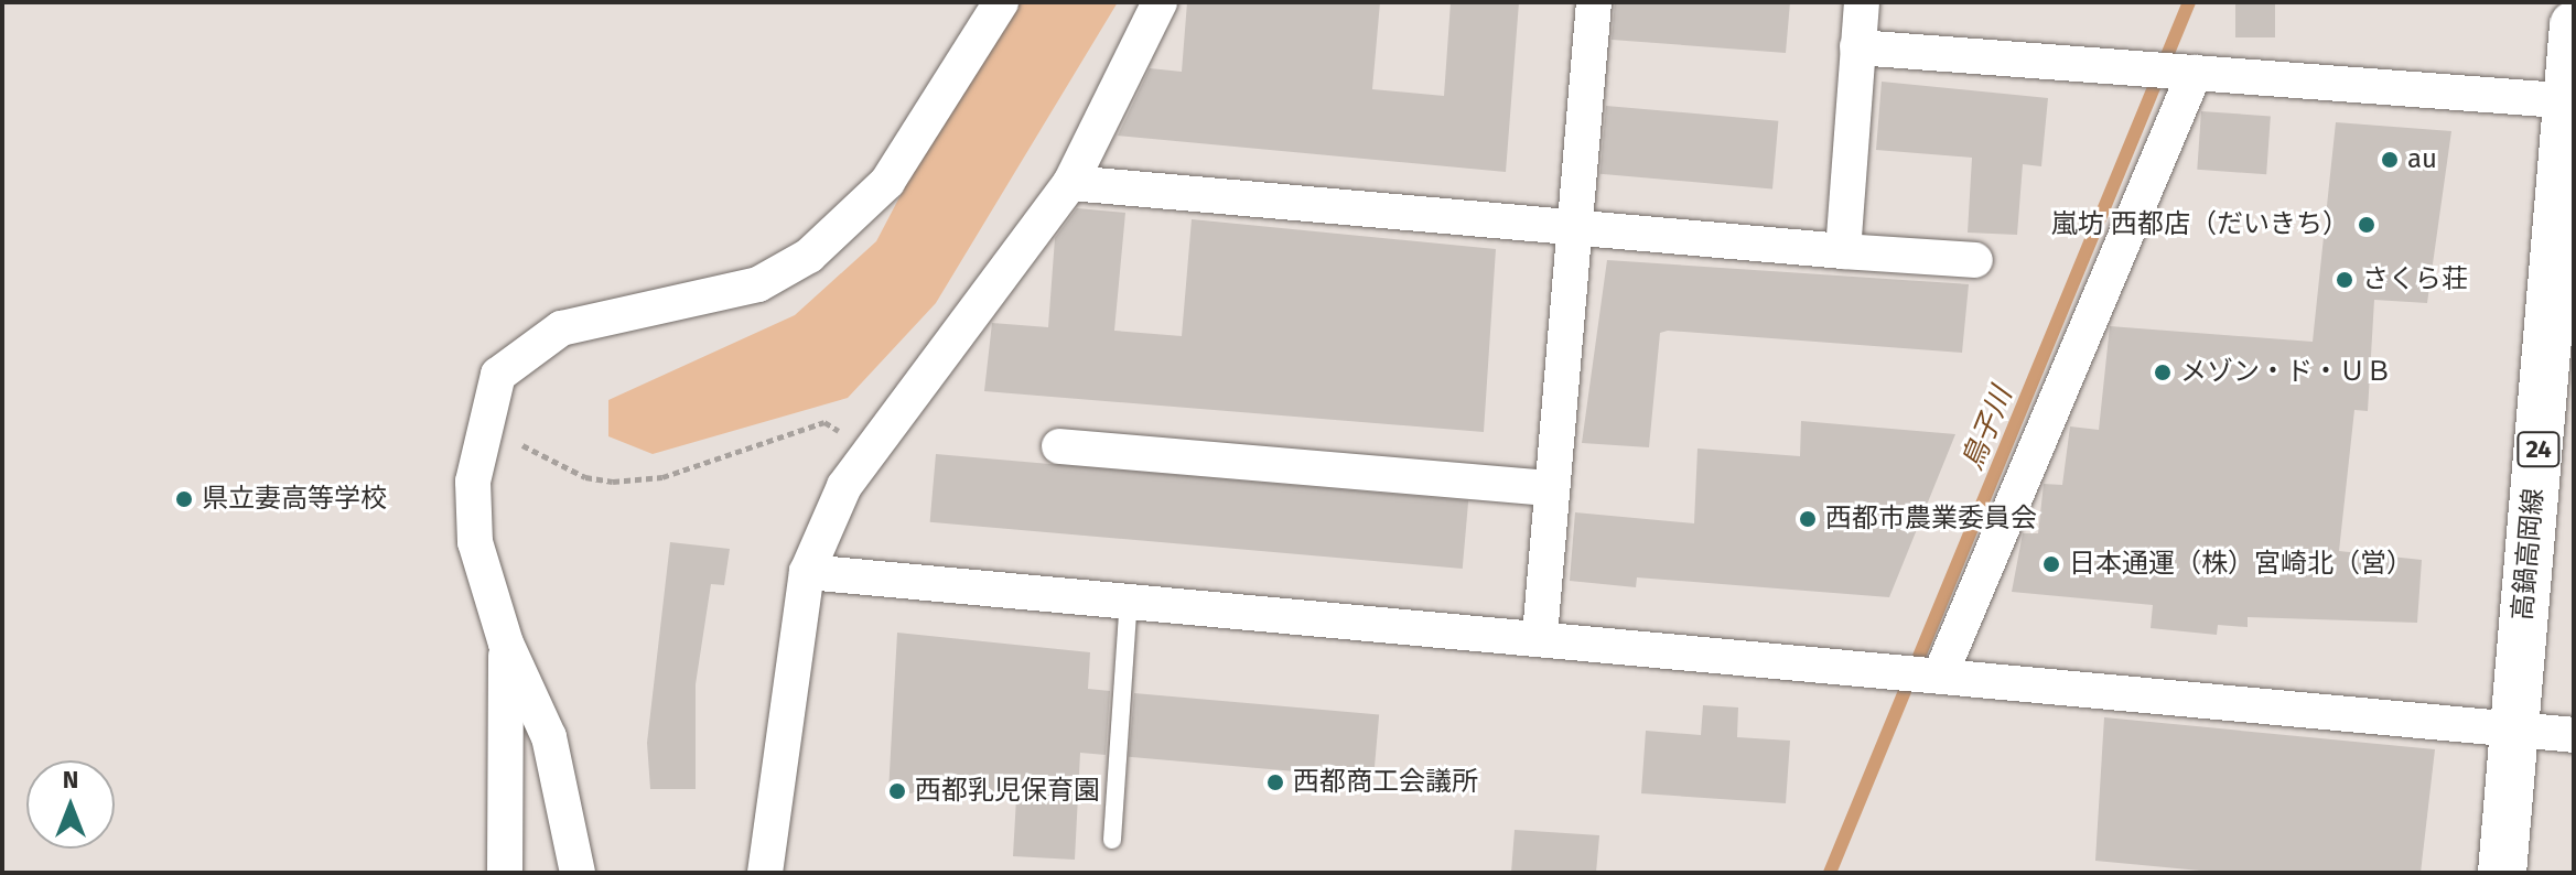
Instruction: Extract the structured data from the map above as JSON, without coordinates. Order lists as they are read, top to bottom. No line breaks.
{"streets":{"main road":["24","高鍋高岡線"]},"water":["鳥子川"],"places":["au","嵐坊 西都店（だいきち）","さくら荘","メゾン・ド・ＵＢ","県立妻高等学校","西都市農業委員会","日本通運（株）宮崎北（営）","西都商工会議所","西都乳児保育園"],"north":"top"}
